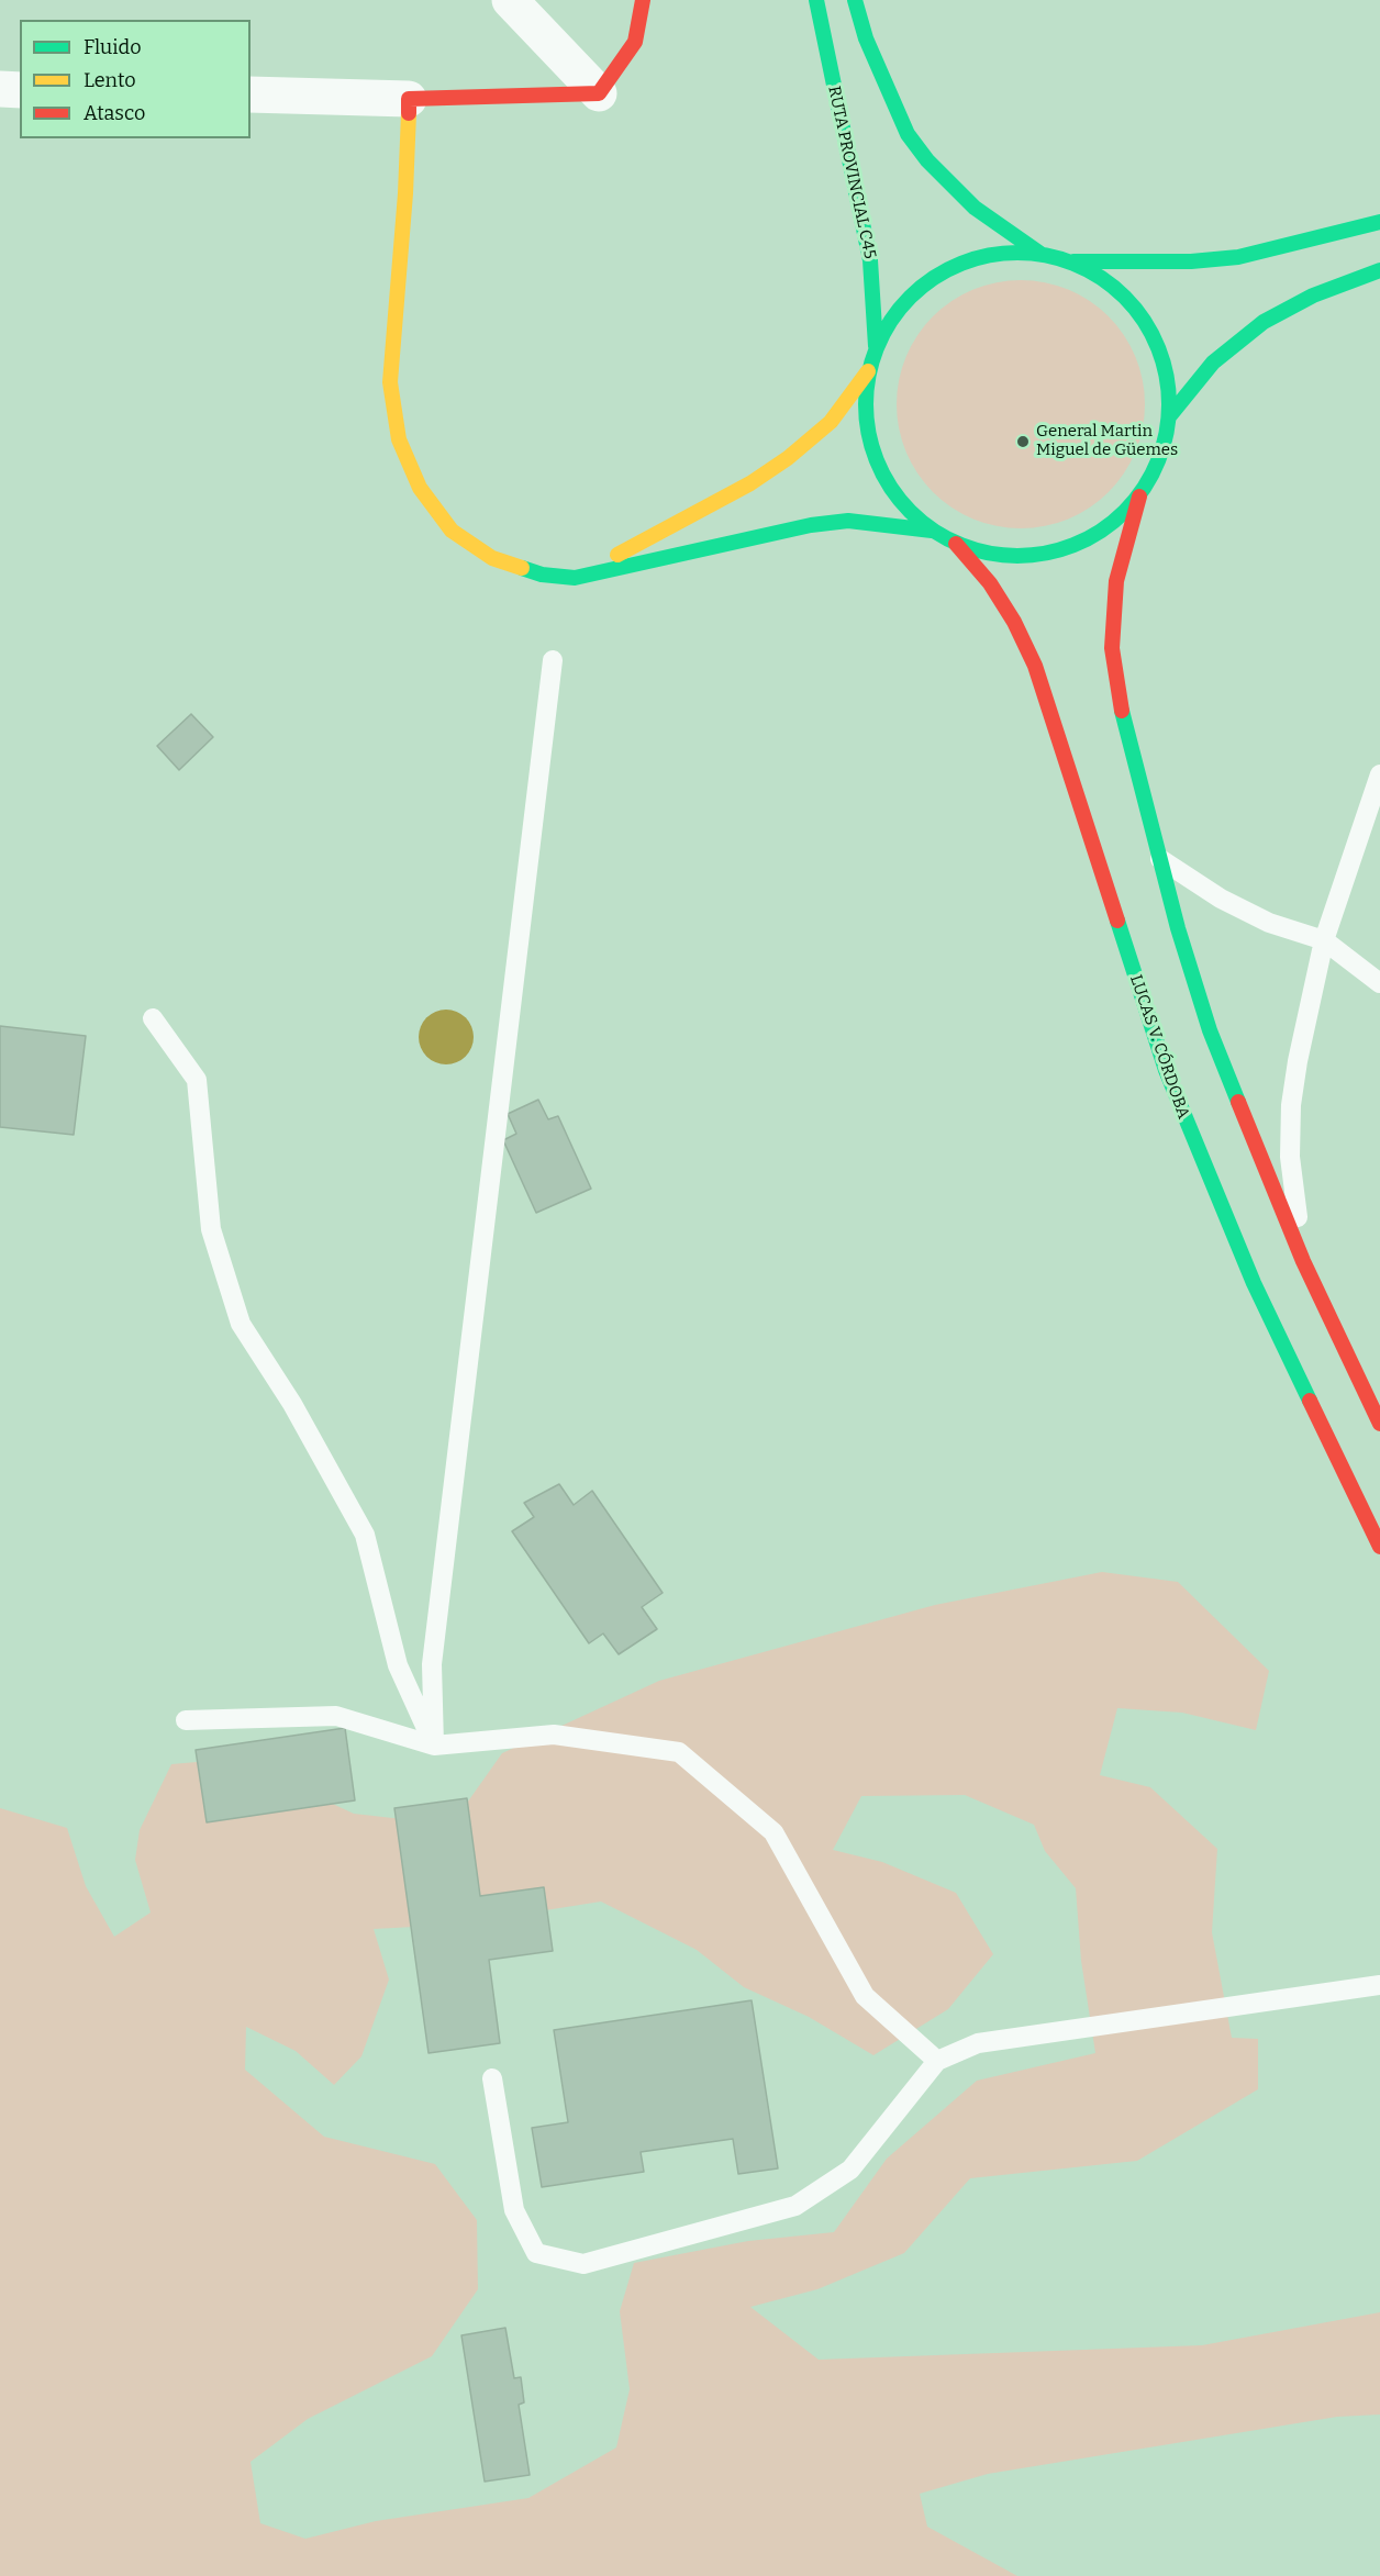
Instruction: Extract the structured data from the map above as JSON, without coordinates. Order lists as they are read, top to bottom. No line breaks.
{"streets":{"main road":["RUTA PROVINCIAL C45","LUCAS V. CÓRDOBA"]},"crossings":[["RUTA PROVINCIAL C45","LUCAS V. CÓRDOBA"]],"places":["General Martin Miguel de Güemes"],"legend":["Fluido","Lento","Atasco"]}
